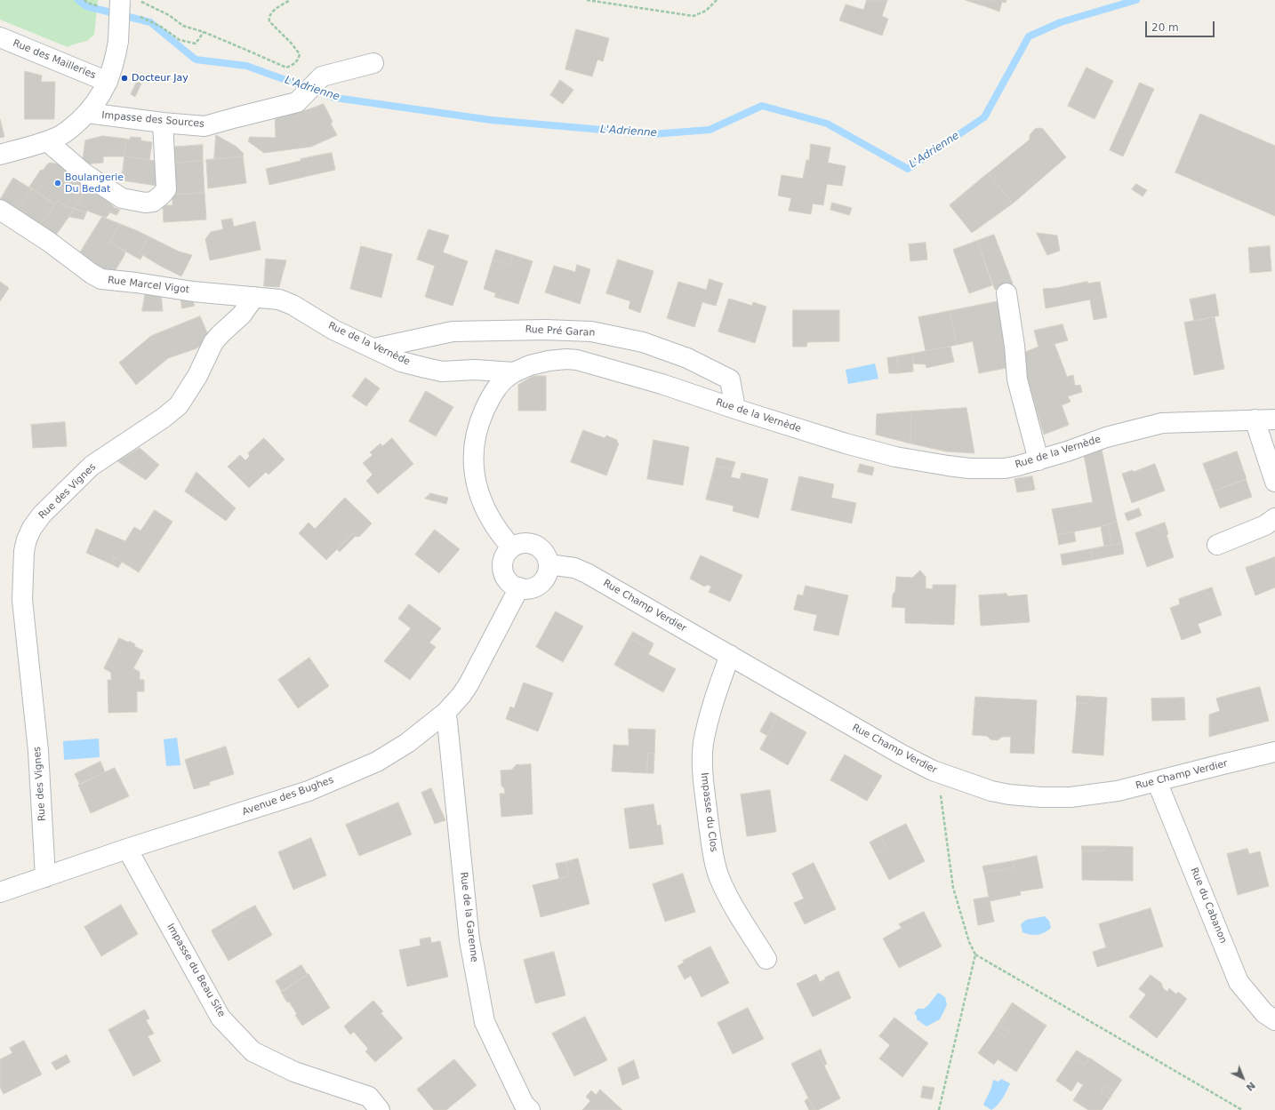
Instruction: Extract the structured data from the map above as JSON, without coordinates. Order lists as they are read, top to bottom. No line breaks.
{"streets":{"street":["Rue des Mailleries","Impasse des Sources","Rue Marcel Vigot","Rue Pré Garan","Rue de la Vernède","Rue des Vignes","Rue Champ Verdier","Avenue des Bughes","Impasse du Clos","Rue du Cabanon","Rue de la Garenne","Impasse du Beau Site"]},"crossings":[["Rue Marcel Vigot","Rue de la Vernède"],["Rue Marcel Vigot","Rue des Vignes"],["Rue Pré Garan","Rue de la Vernède"],["Rue de la Vernède","Rue des Vignes"],["Rue des Vignes","Avenue des Bughes"],["Rue Champ Verdier","Avenue des Bughes"],["Rue Champ Verdier","Impasse du Clos"],["Rue Champ Verdier","Rue du Cabanon"],["Avenue des Bughes","Rue de la Garenne"],["Avenue des Bughes","Impasse du Beau Site"]],"water":["L'Adrienne"],"places":["Docteur Jay","Boulangerie Du Bedat"],"scale_bar":"20 m","north":"bottom right"}
